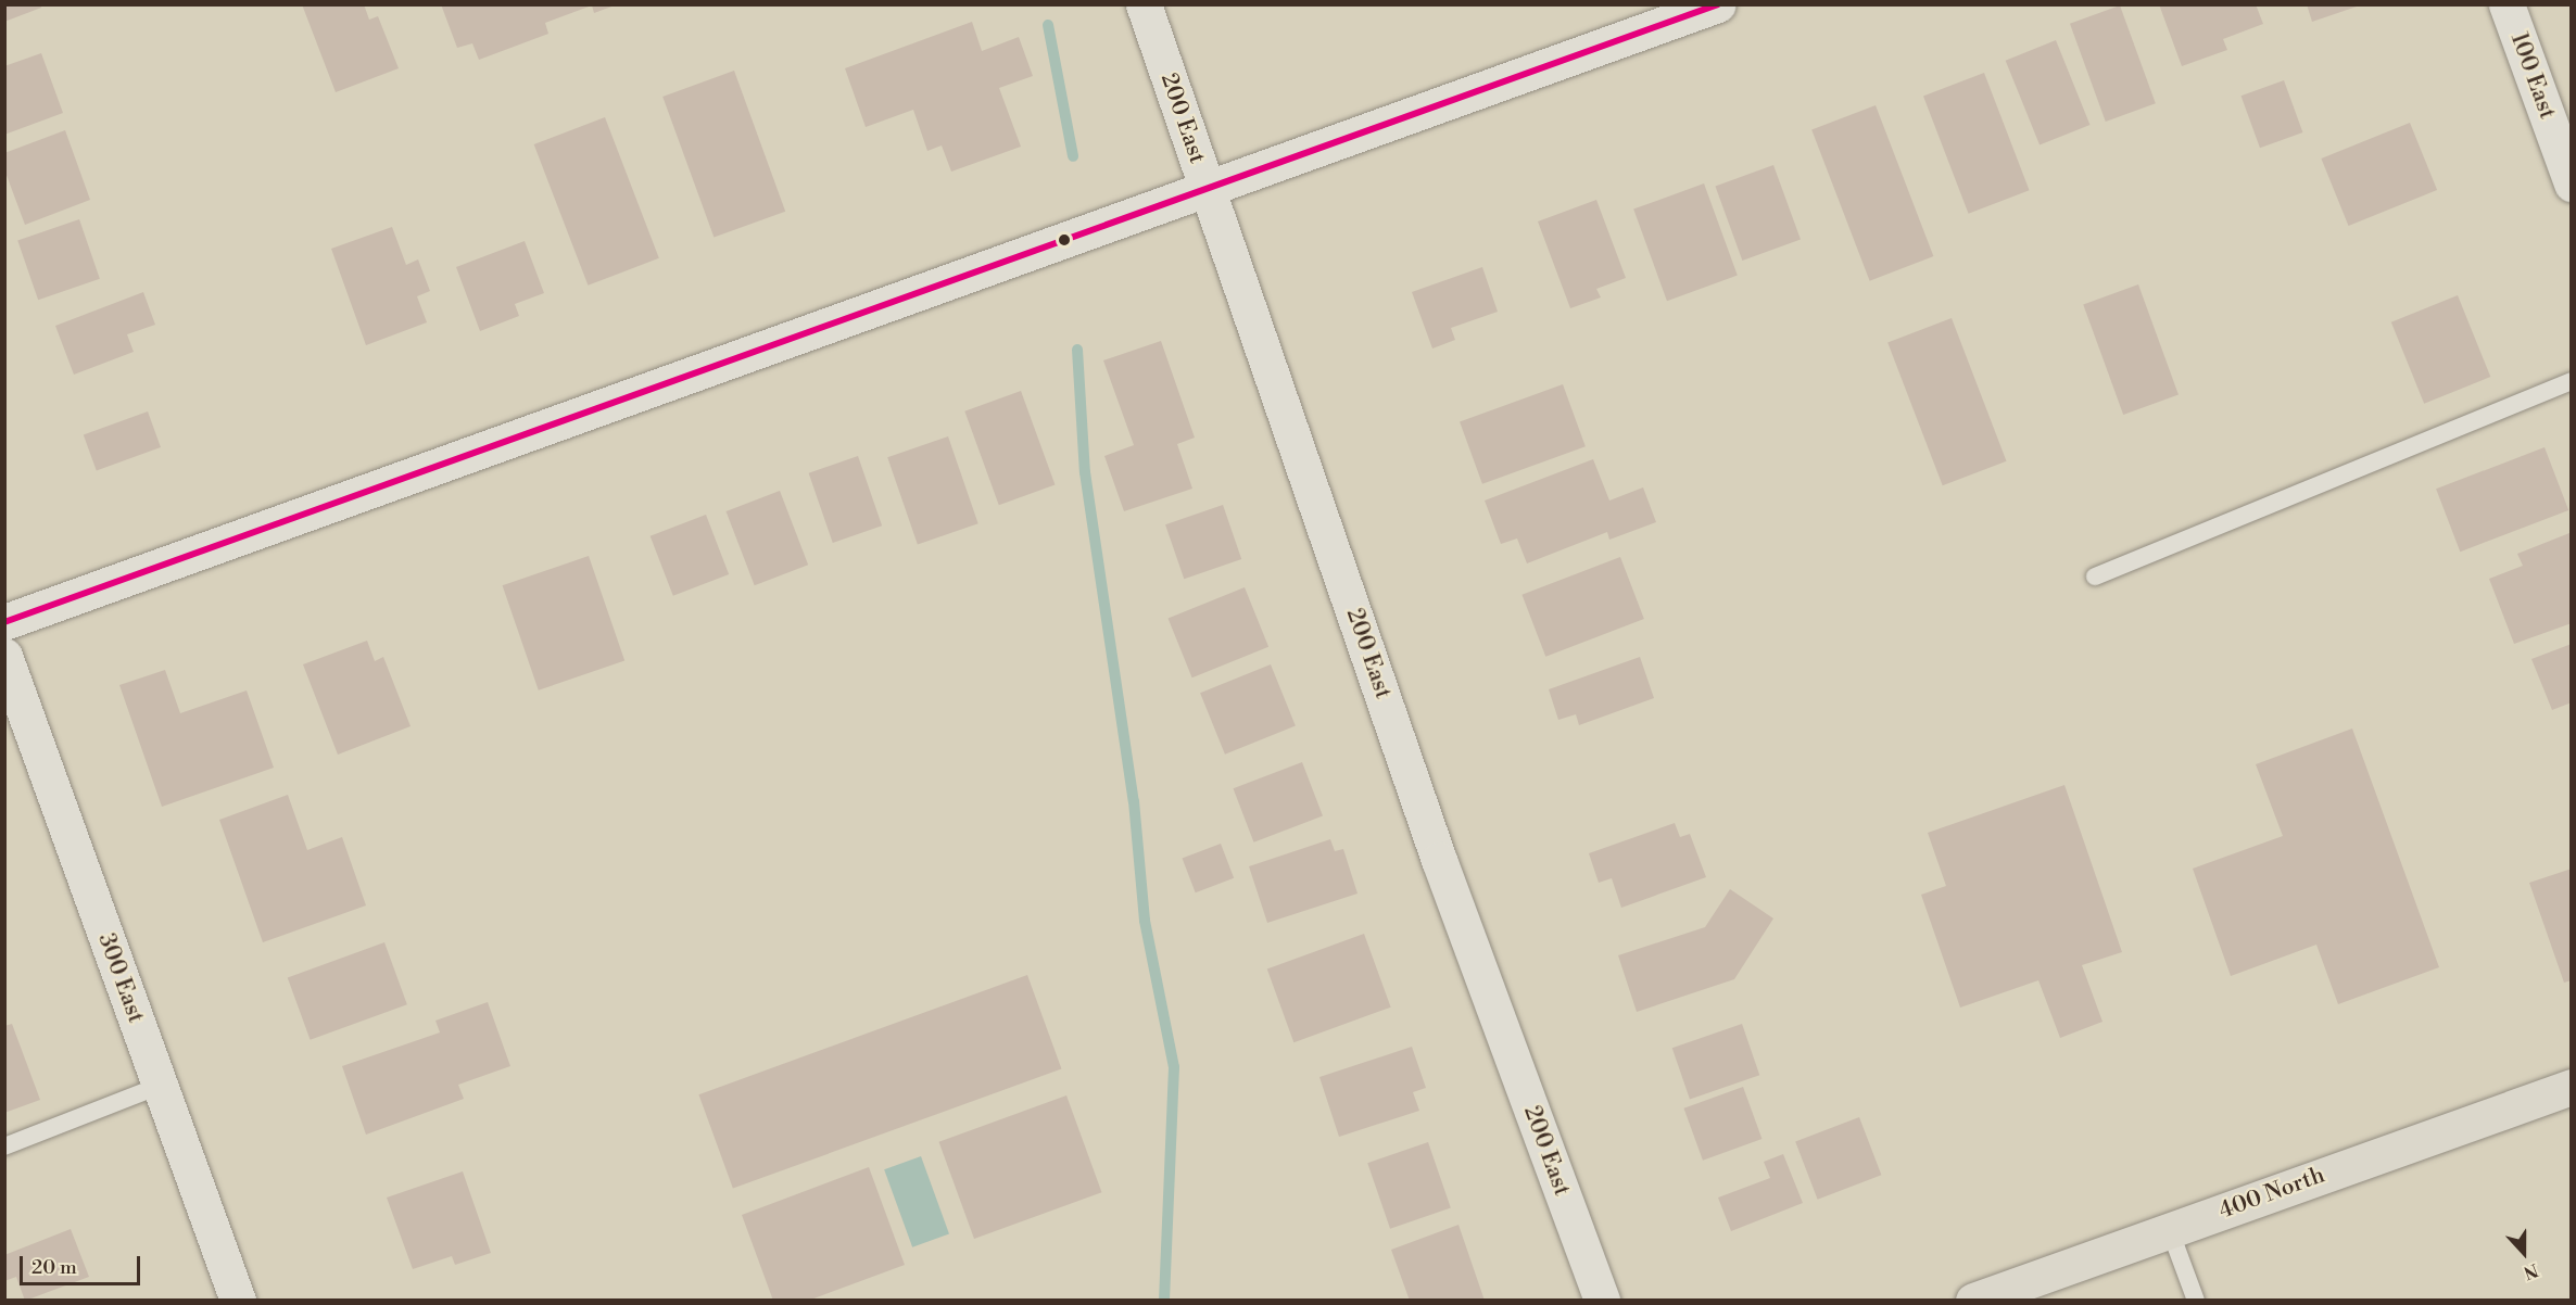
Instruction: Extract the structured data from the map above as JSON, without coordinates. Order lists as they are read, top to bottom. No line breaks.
{"streets":{"main road":["400 North"],"street":["100 East","200 East","300 East"]},"scale_bar":"20 m","north":"bottom"}
